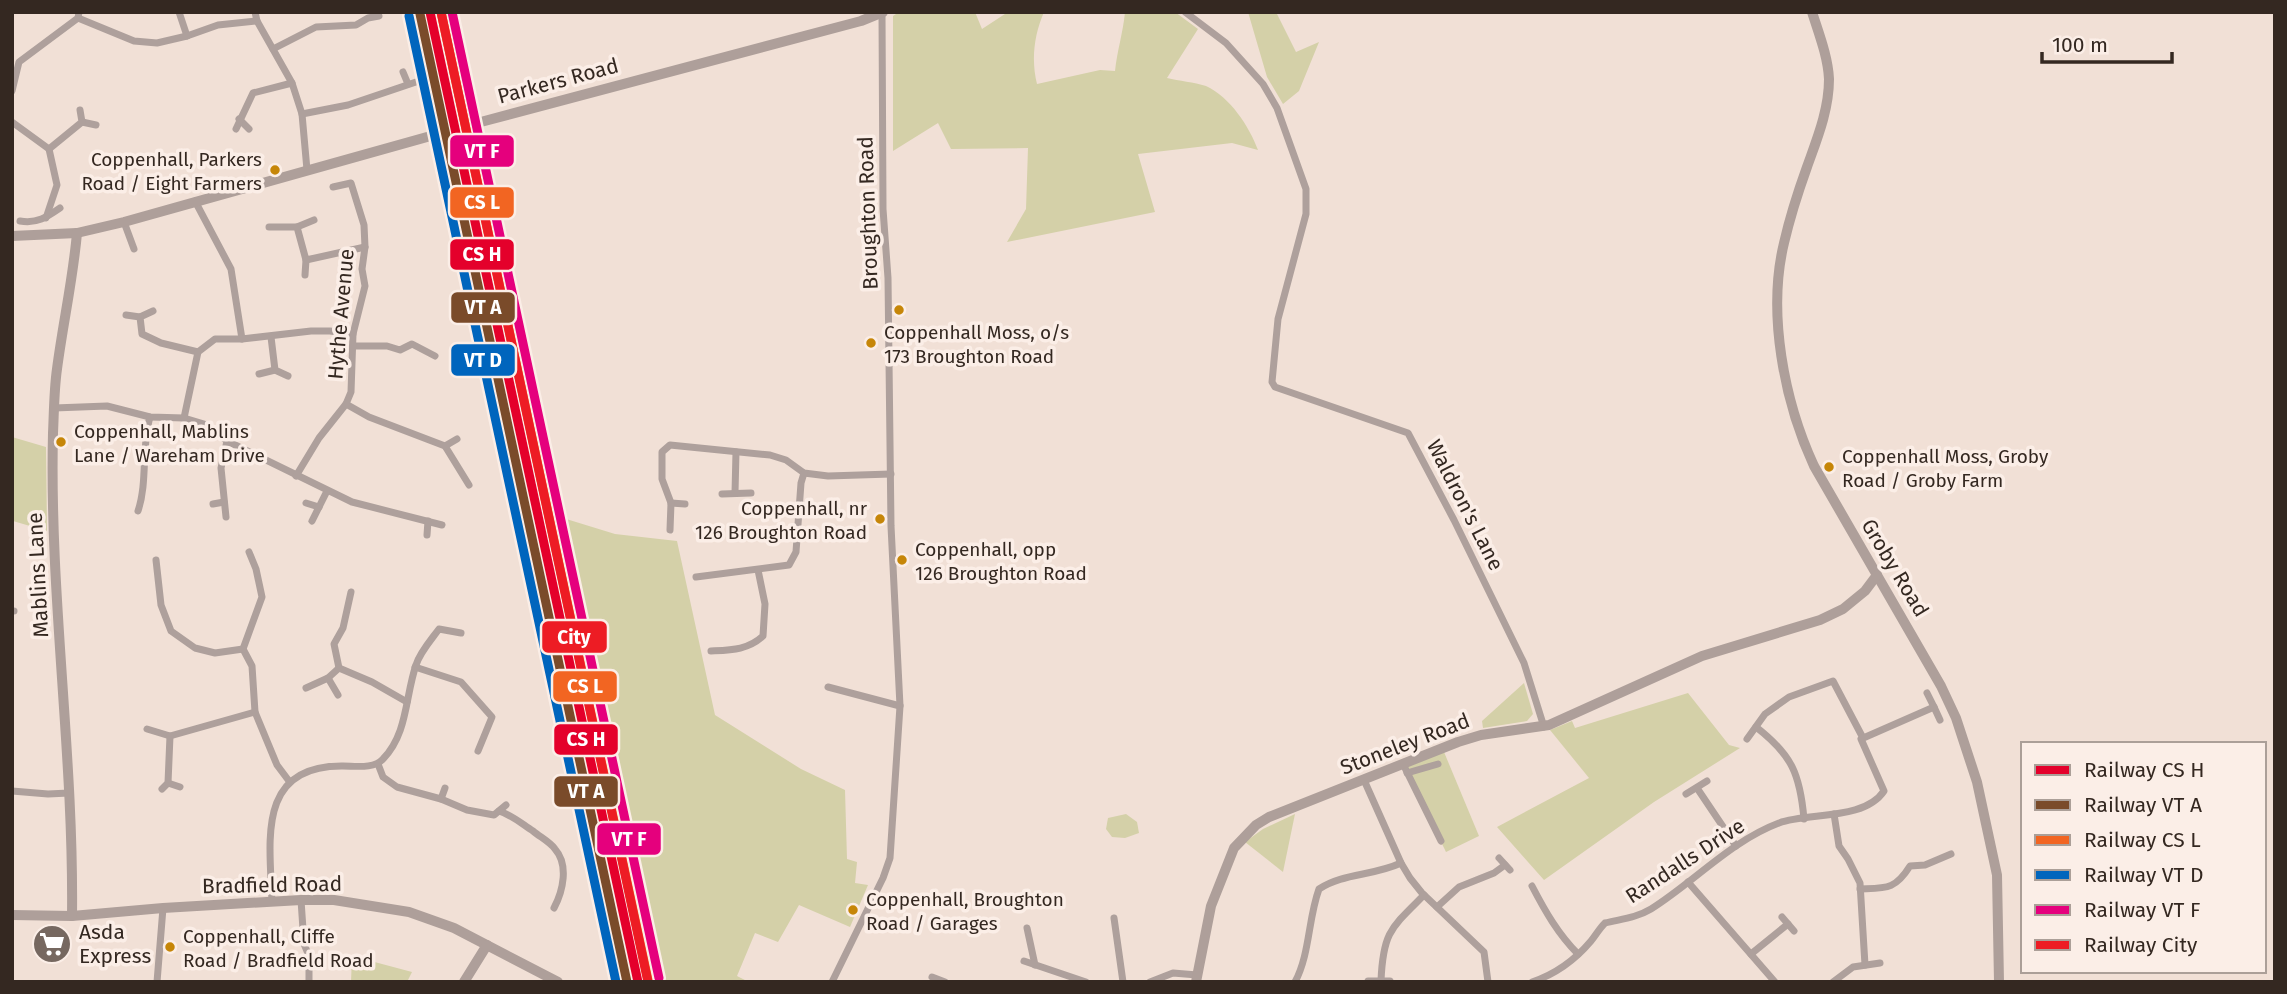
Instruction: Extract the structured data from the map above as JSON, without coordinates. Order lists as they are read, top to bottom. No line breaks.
{"streets":{"street":["Parkers Road","Broughton Road","Hythe Avenue","Waldron's Lane","Groby Road","Mablins Lane","Stoneley Road","Randalls Drive","Bradfield Road"]},"crossings":[["Parkers Road","Broughton Road"],["Parkers Road","Mablins Lane"],["Waldron's Lane","Stoneley Road"],["Groby Road","Stoneley Road"],["Mablins Lane","Bradfield Road"]],"places":{"other":["Coppenhall, Parkers Road / Eight Farmers","Coppenhall Moss, o/s 173 Broughton Road","Coppenhall, Mablins Lane / Wareham Drive","Coppenhall Moss, Groby Road / Groby Farm","Coppenhall, nr 126 Broughton Road","Coppenhall, opp 126 Broughton Road","Coppenhall, Broughton Road / Garages","Coppenhall, Cliffe Road / Bradfield Road"],"supermarket":["Asda Express"]},"lines":["rail line City"],"legend":["Railway CS H","Railway VT A","Railway CS L","Railway VT D","Railway VT F","Railway City"],"scale_bar":"100 m"}
